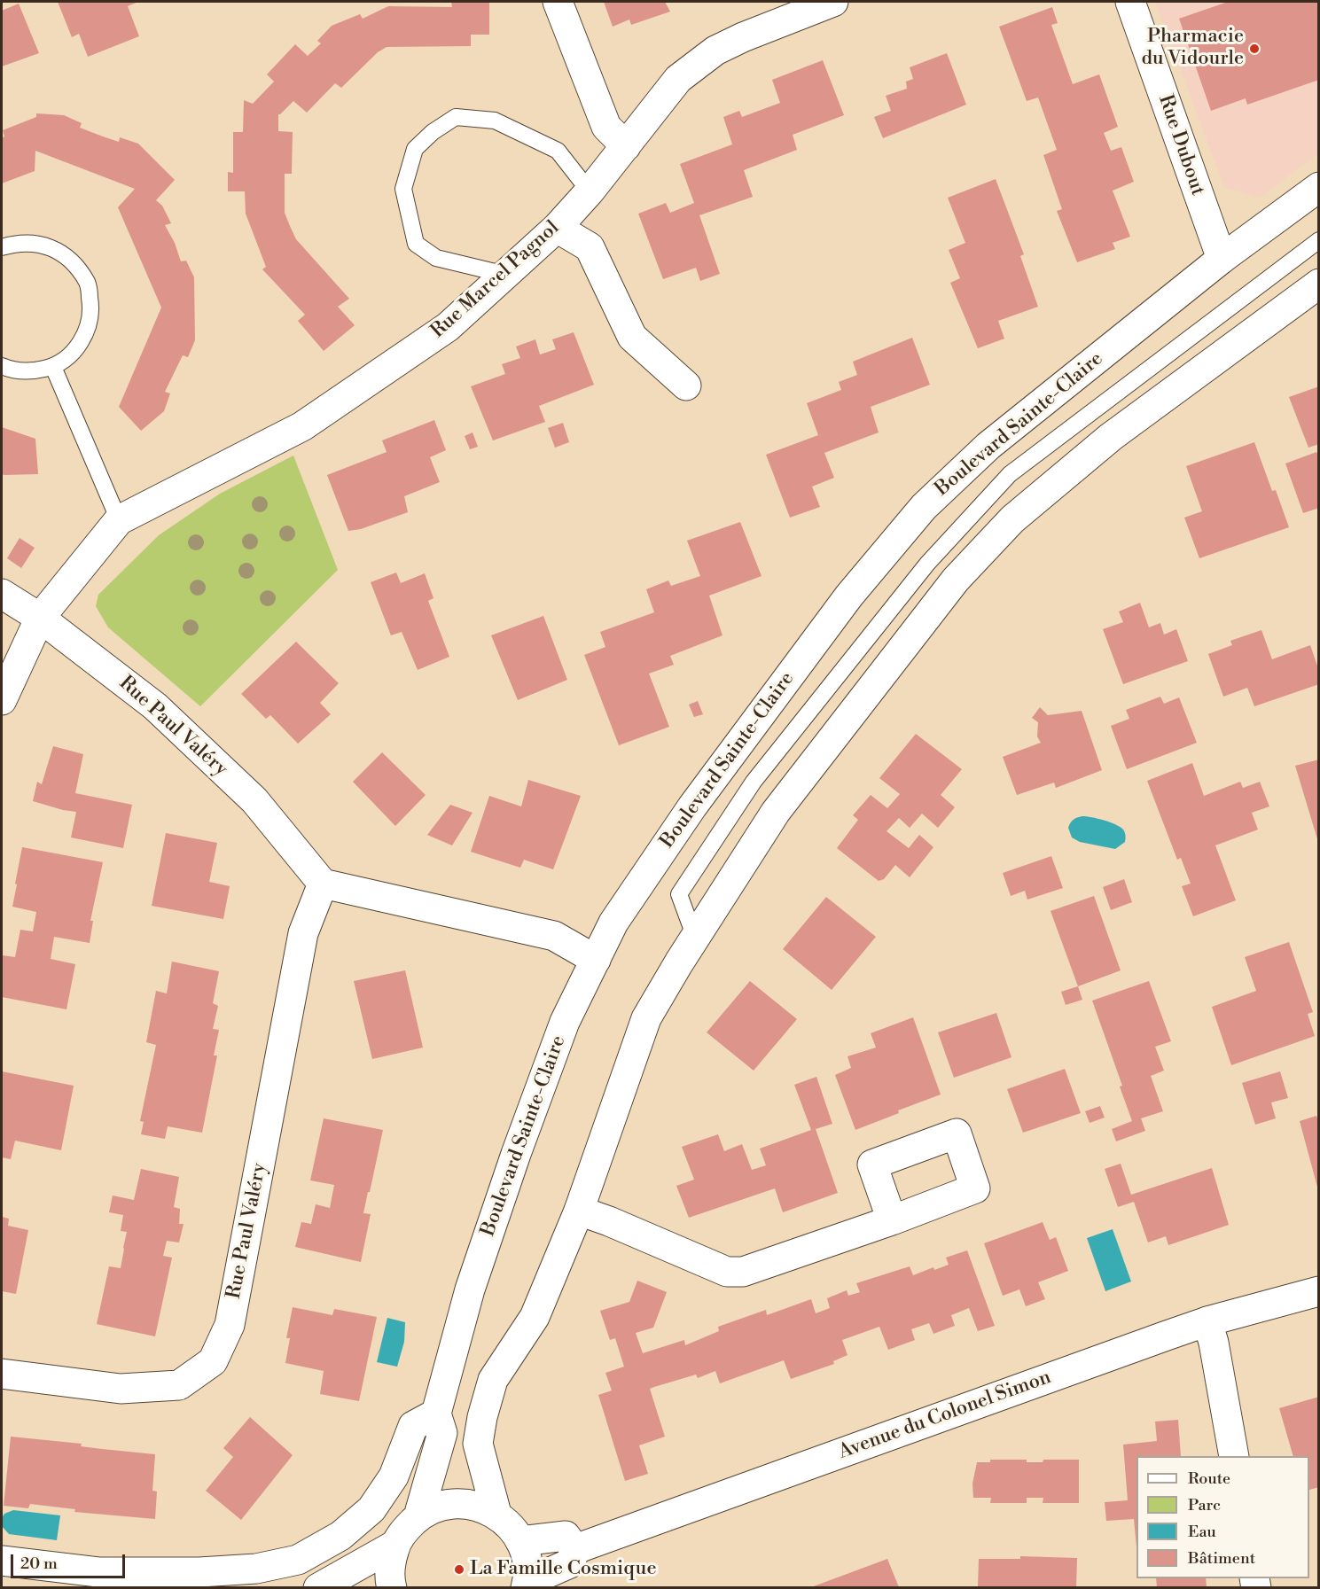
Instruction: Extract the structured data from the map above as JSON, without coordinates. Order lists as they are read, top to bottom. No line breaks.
{"streets":{"main road":["Rue Dubout","Rue Marcel Pagnol","Boulevard Sainte-Claire","Rue Paul Valéry","Avenue du Colonel Simon"]},"crossings":[["Rue Dubout","Boulevard Sainte-Claire"],["Rue Marcel Pagnol","Rue Paul Valéry"]],"places":["Pharmacie du Vidourle","La Famille Cosmique"],"legend":["Route","Parc","Eau","Bâtiment"],"scale_bar":"20 m"}
